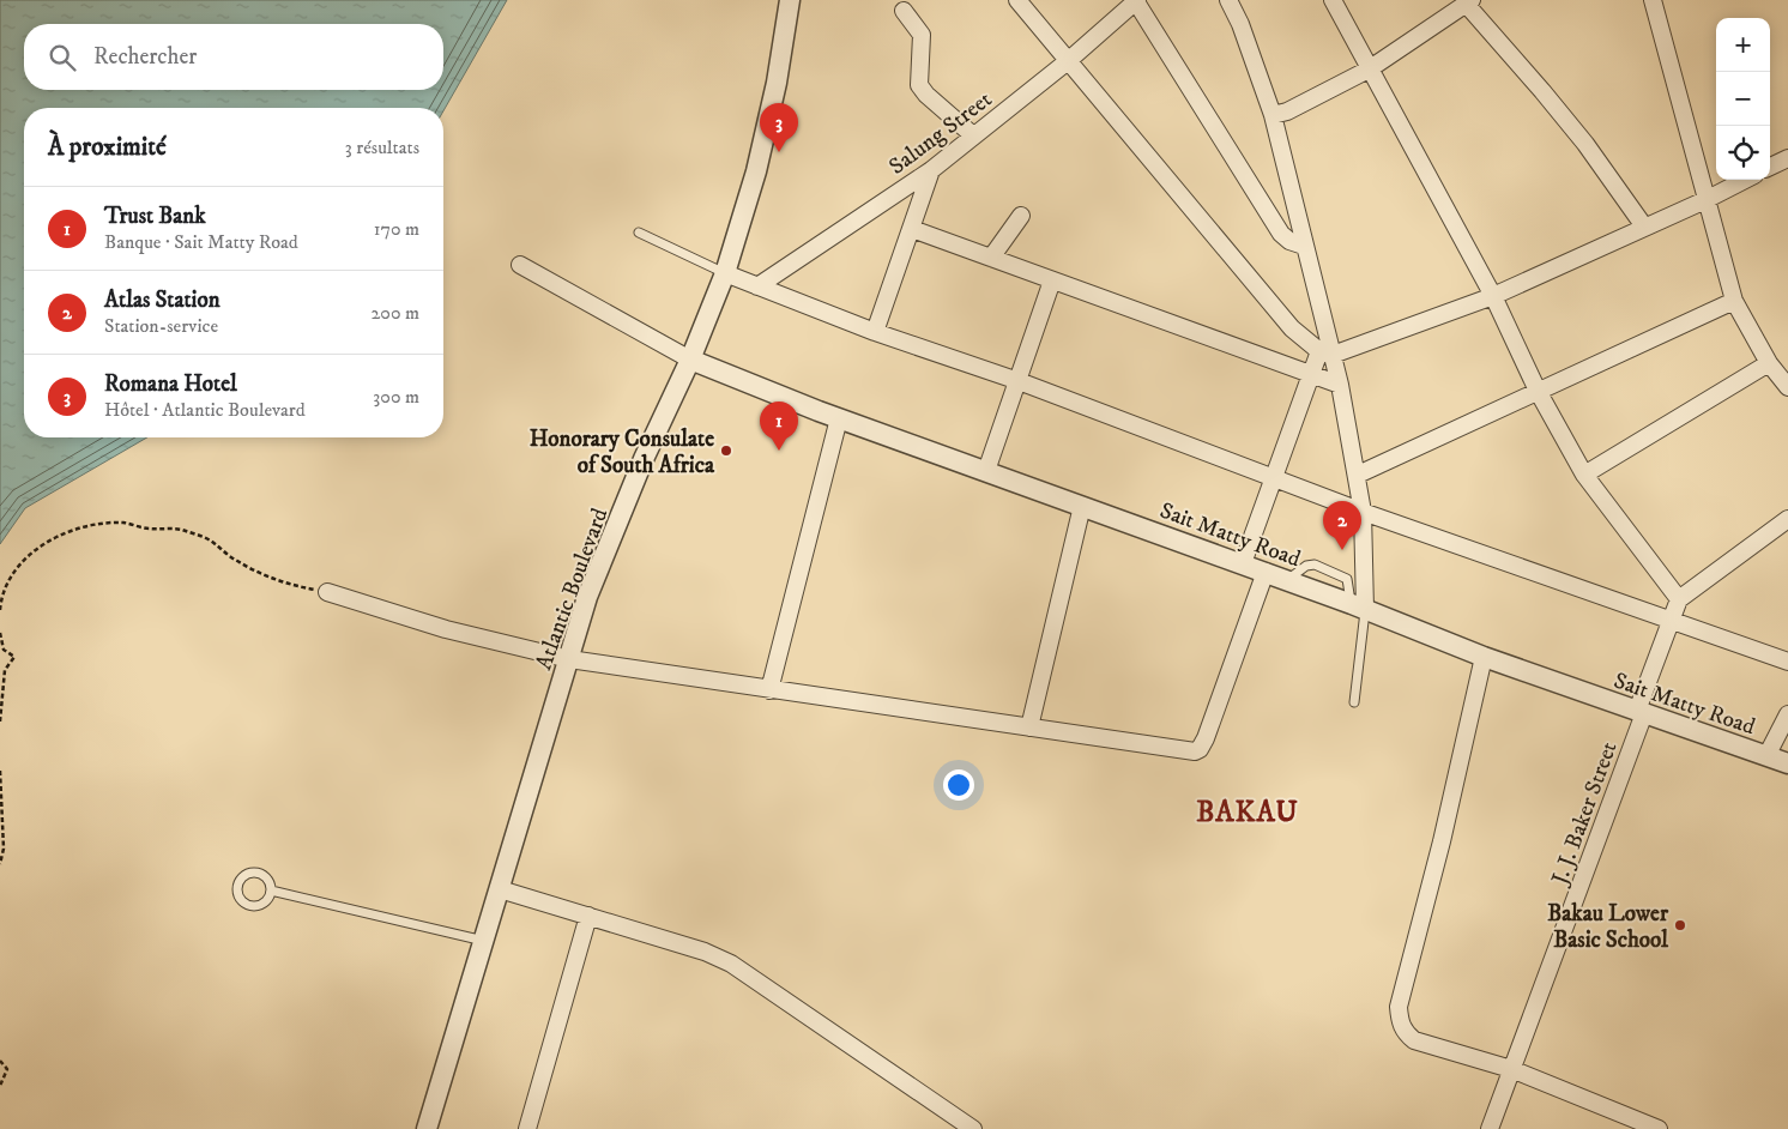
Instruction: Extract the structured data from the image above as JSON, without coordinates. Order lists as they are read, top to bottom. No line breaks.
{"streets":{"street":["Salung Street","Sait Matty Road","Atlantic Boulevard","J. J. Baker Street"]},"crossings":[["Sait Matty Road","Atlantic Boulevard"],["Sait Matty Road","J. J. Baker Street"]],"districts":["BAKAU"],"places":["Honorary Consulate of South Africa","Bakau Lower Basic School"],"page":{"map_buttons":["+","−"],"search":"Rechercher","pins":["3","1","2"],"heading":["À proximité","3 résultats"],"list":[{"mark":"1","name":"Trust Bank","note":"Banque · Sait Matty Road","value":"170 m"},{"mark":"2","name":"Atlas Station","note":"Station-service","value":"200 m"},{"mark":"3","name":"Romana Hotel","note":"Hôtel · Atlantic Boulevard","value":"300 m"}]}}
